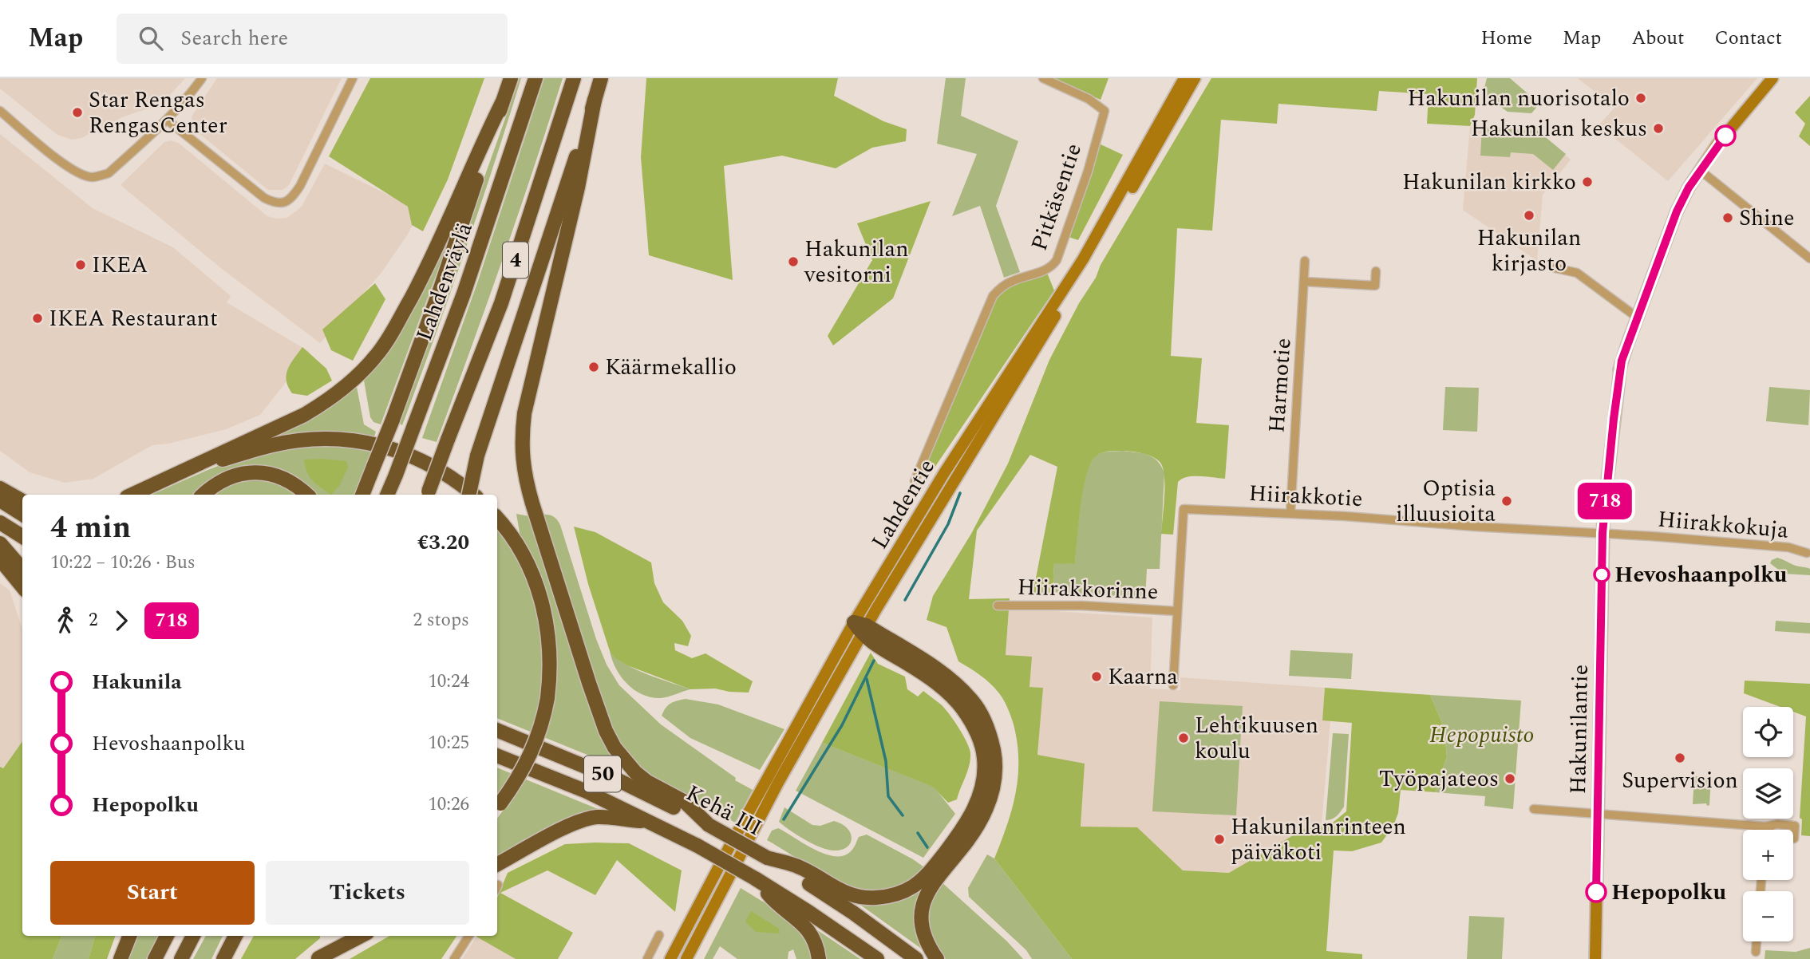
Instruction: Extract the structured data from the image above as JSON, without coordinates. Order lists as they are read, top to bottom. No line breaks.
{"streets":{"highway":["4","Lahdenväylä","50","Kehä III"],"main road":["Lahdentie","Hakunilantie"],"street":["Pitkäsentie","Harmotie","Hiirakkotie","Hiirakkokuja","Hiirakkorinne"]},"crossings":[["Harmotie","Hiirakkotie"],["Hiirakkotie","Hiirakkokuja"],["Hiirakkotie","Hiirakkorinne"],["Hiirakkotie","Hakunilantie"],["Hiirakkokuja","Hakunilantie"]],"parks":["Hepopuisto"],"places":["Hakunilan nuorisotalo","Star Rengas RengasCenter","Hakunilan keskus","Hakunilan kirkko","Hakunilan kirjasto","Shine","Hakunilan vesitorni","IKEA","IKEA Restaurant","Käärmekallio","Optisia illuusioita","Hevoshaanpolku","Kaarna","Lehtikuusen koulu","Supervision","Työpajateos","Hakunilanrinteen päiväkoti","Hepopolku"],"lines":["bus line 718"],"page":{"header":"Map","search":"Search here","nav":["Home","Map","About","Contact"],"on_map":"718","heading":["4 min","10:22 – 10:26 · Bus","€3.20"],"legs":["2","718","2 stops"],"list":[{"name":"Hakunila","value":"10:24"},{"name":"Hevoshaanpolku","value":"10:25"},{"name":"Hepopolku","value":"10:26"}],"map_buttons":["+","−"],"buttons":["Start","Tickets"]}}
